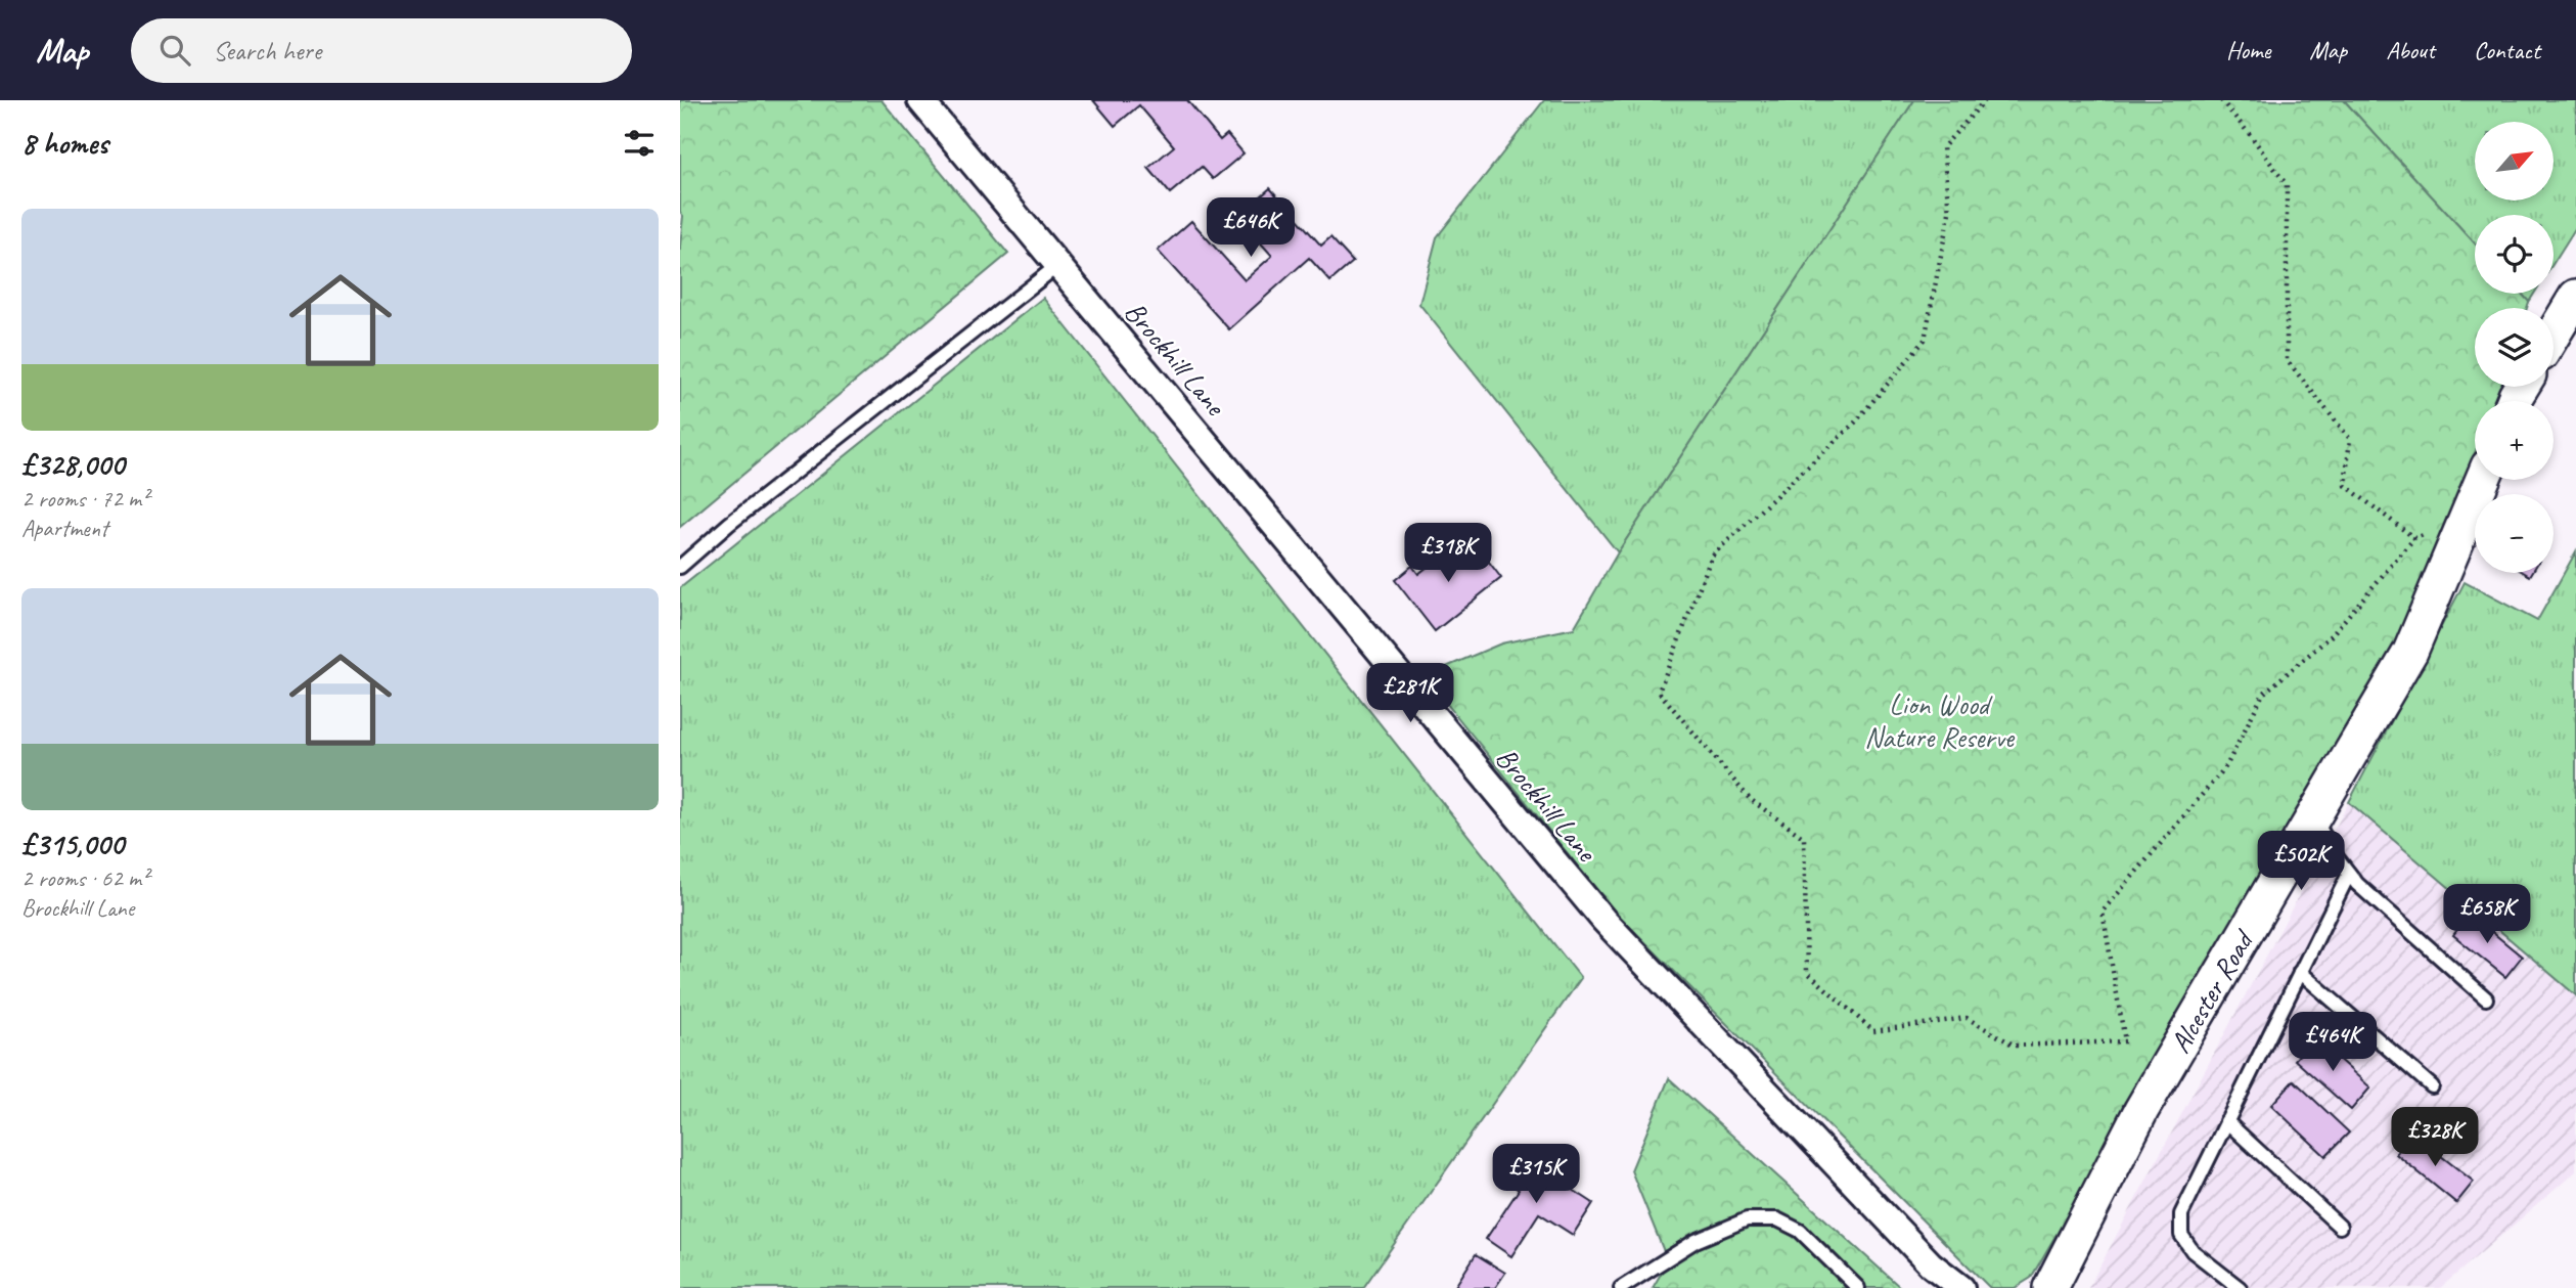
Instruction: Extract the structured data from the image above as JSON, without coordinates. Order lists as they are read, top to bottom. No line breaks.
{"streets":{"street":["Brockhill Lane","Alcester Road"]},"parks":["Lion Wood Nature Reserve"],"north":"top right","page":{"header":"Map","search":"Search here","nav":["Home","Map","About","Contact"],"heading":"8 homes","map_buttons":["+","−"],"list":[{"name":"£328,000","note":"2 rooms · 72 m² · Apartment"},{"name":"£315,000","note":"2 rooms · 62 m² · Brockhill Lane"}],"price":["£646K","£318K","£281K","£502K","£658K","£464K","£328K","£315K"]}}
